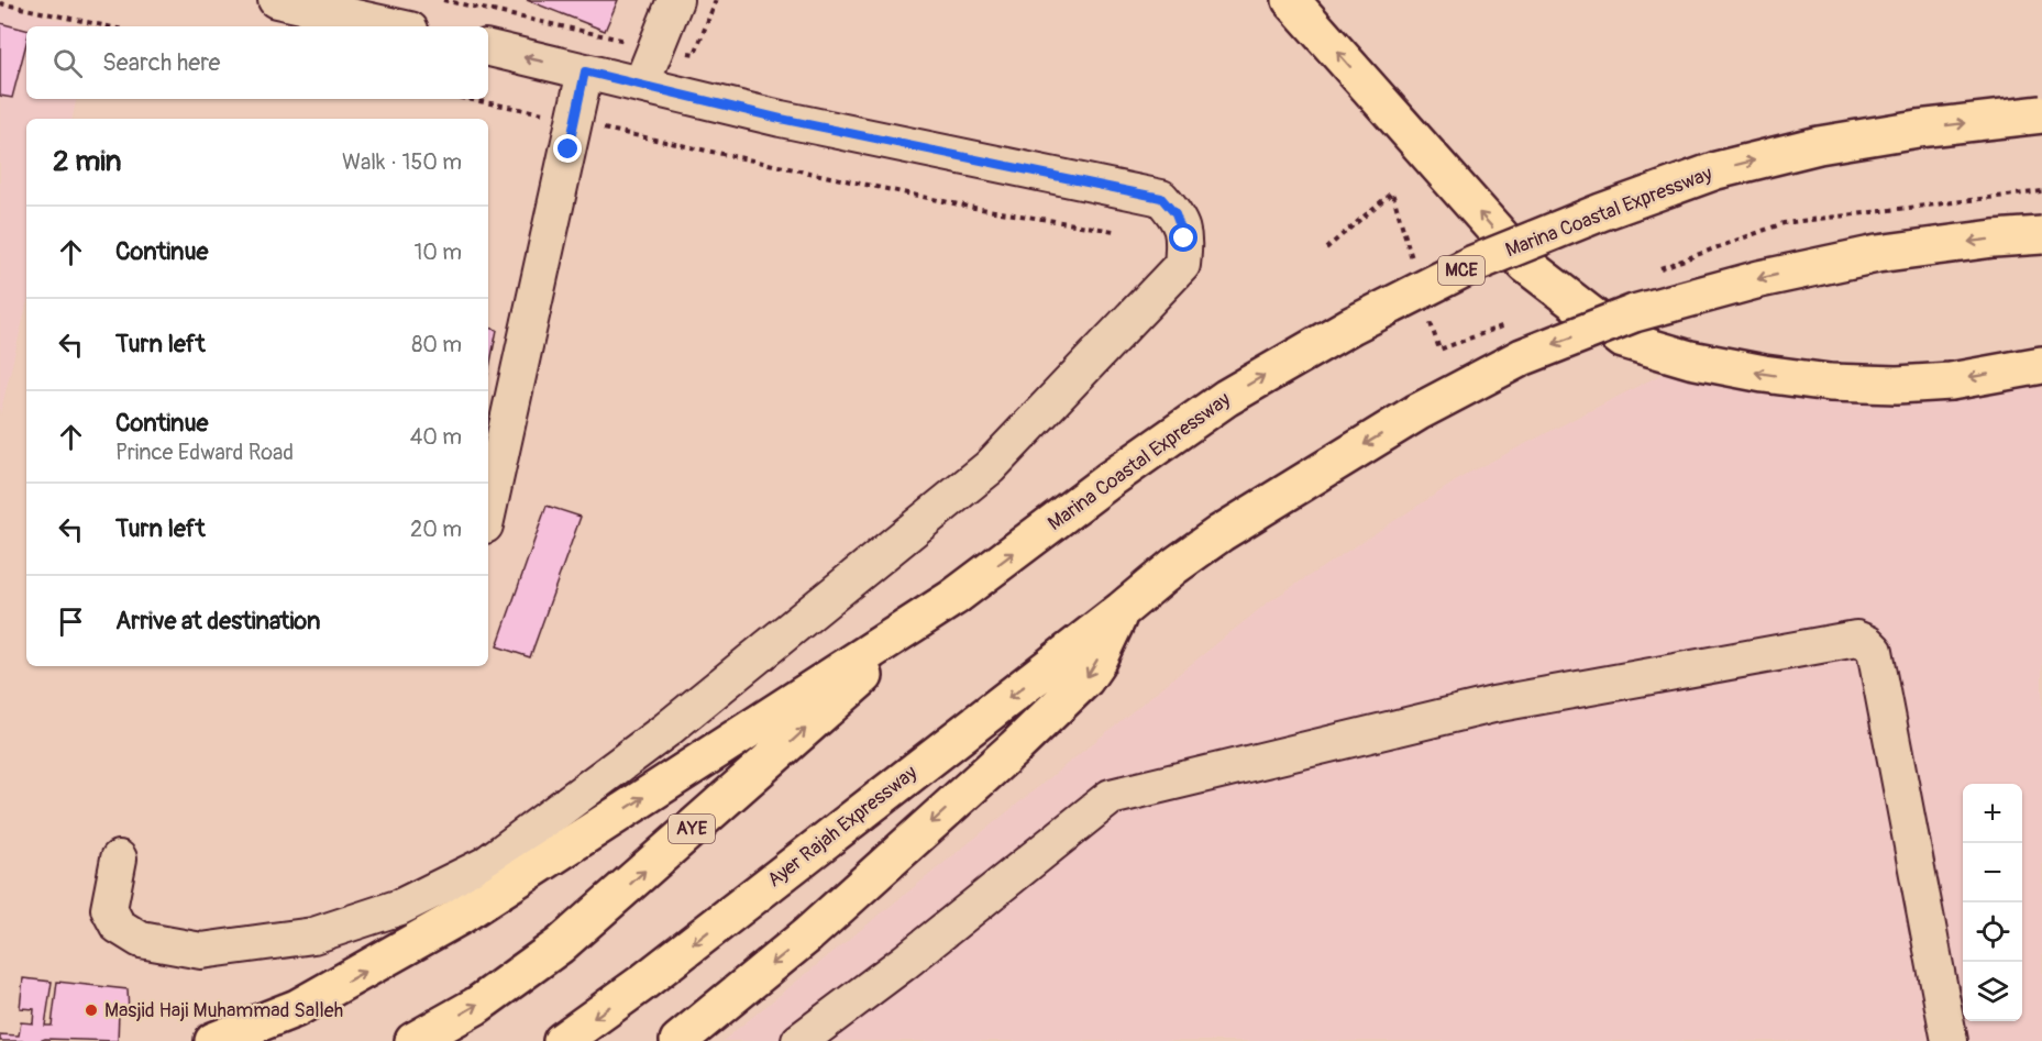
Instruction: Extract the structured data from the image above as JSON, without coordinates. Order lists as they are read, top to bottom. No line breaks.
{"streets":{"highway":["Marina Coastal Expressway","MCE","Ayer Rajah Expressway","AYE"]},"crossings":[["Marina Coastal Expressway","AYE"]],"places":["Masjid Haji Muhammad Salleh"],"page":{"search":"Search here","heading":["2 min","Walk · 150 m"],"list":[["Continue","10 m"],["Turn left","80 m"],["Continue","Prince Edward Road","40 m"],["Turn left","20 m"],"Arrive at destination"],"map_buttons":["+","−"]}}
